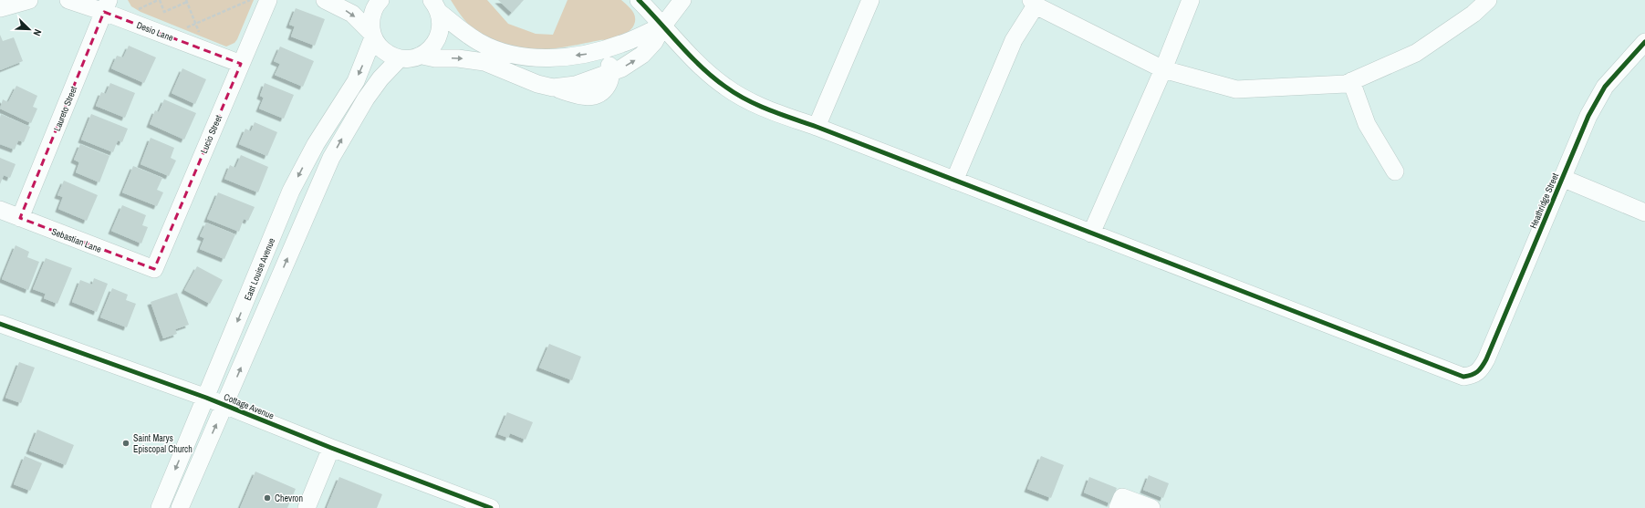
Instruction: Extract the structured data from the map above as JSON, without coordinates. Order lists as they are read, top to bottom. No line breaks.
{"streets":{"street":["Desio Lane","Laureto Street","Lucio Street","Heathridge Street","Sebastian Lane","East Louise Avenue","Cottage Avenue"]},"crossings":[["Desio Lane","Laureto Street"],["Desio Lane","Lucio Street"],["Laureto Street","Sebastian Lane"],["Lucio Street","Sebastian Lane"],["East Louise Avenue","Cottage Avenue"]],"places":["Saint Marys Episcopal Church","Chevron"],"north":"bottom right"}
